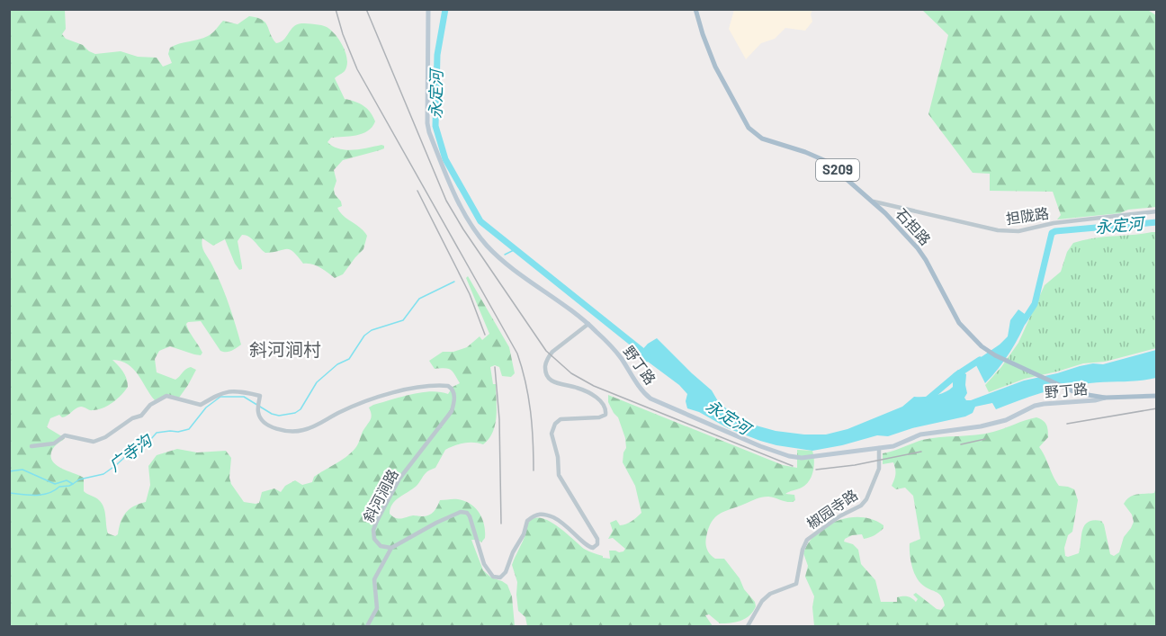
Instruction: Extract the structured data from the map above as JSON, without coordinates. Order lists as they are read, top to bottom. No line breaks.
{"streets":{"main road":["S209","石担路","野丁路"],"street":["担陇路","斜河涧路","椒园寺路"]},"crossings":[["担陇路","石担路"],["石担路","野丁路"],["野丁路","椒园寺路"]],"districts":["斜河涧村"],"water":["永定河","广寺沟"]}
